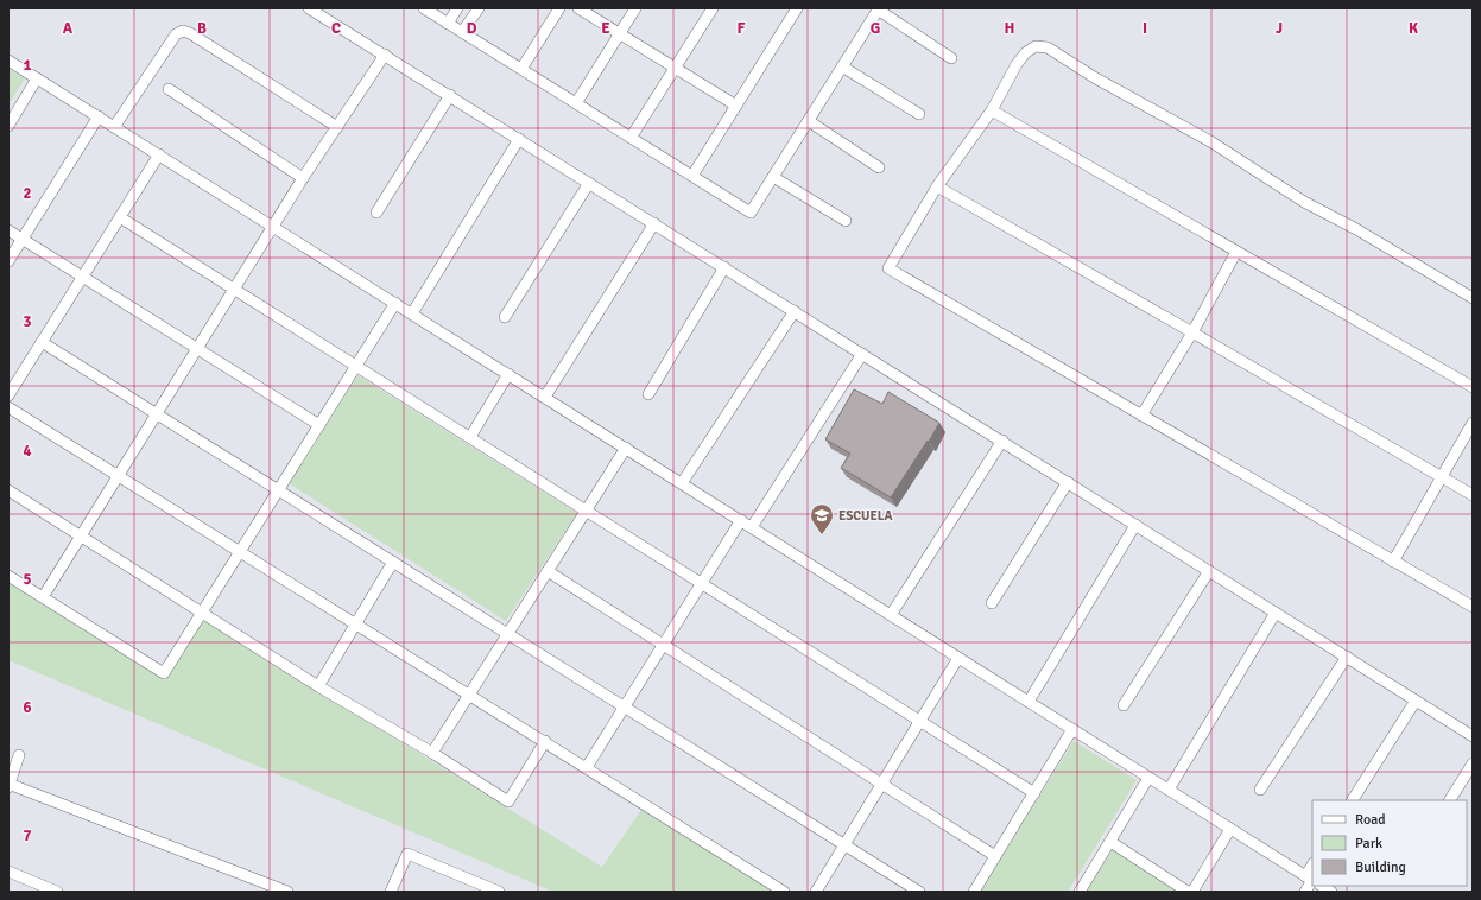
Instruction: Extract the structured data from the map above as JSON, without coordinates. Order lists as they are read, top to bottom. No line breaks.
{"places":{"school or university":["ESCUELA"]},"legend":["Road","Park","Building"],"grid":{"columns":["A","B","C","D","E","F","G","H","I","J","K"],"rows":["1","2","3","4","5","6","7"]}}
